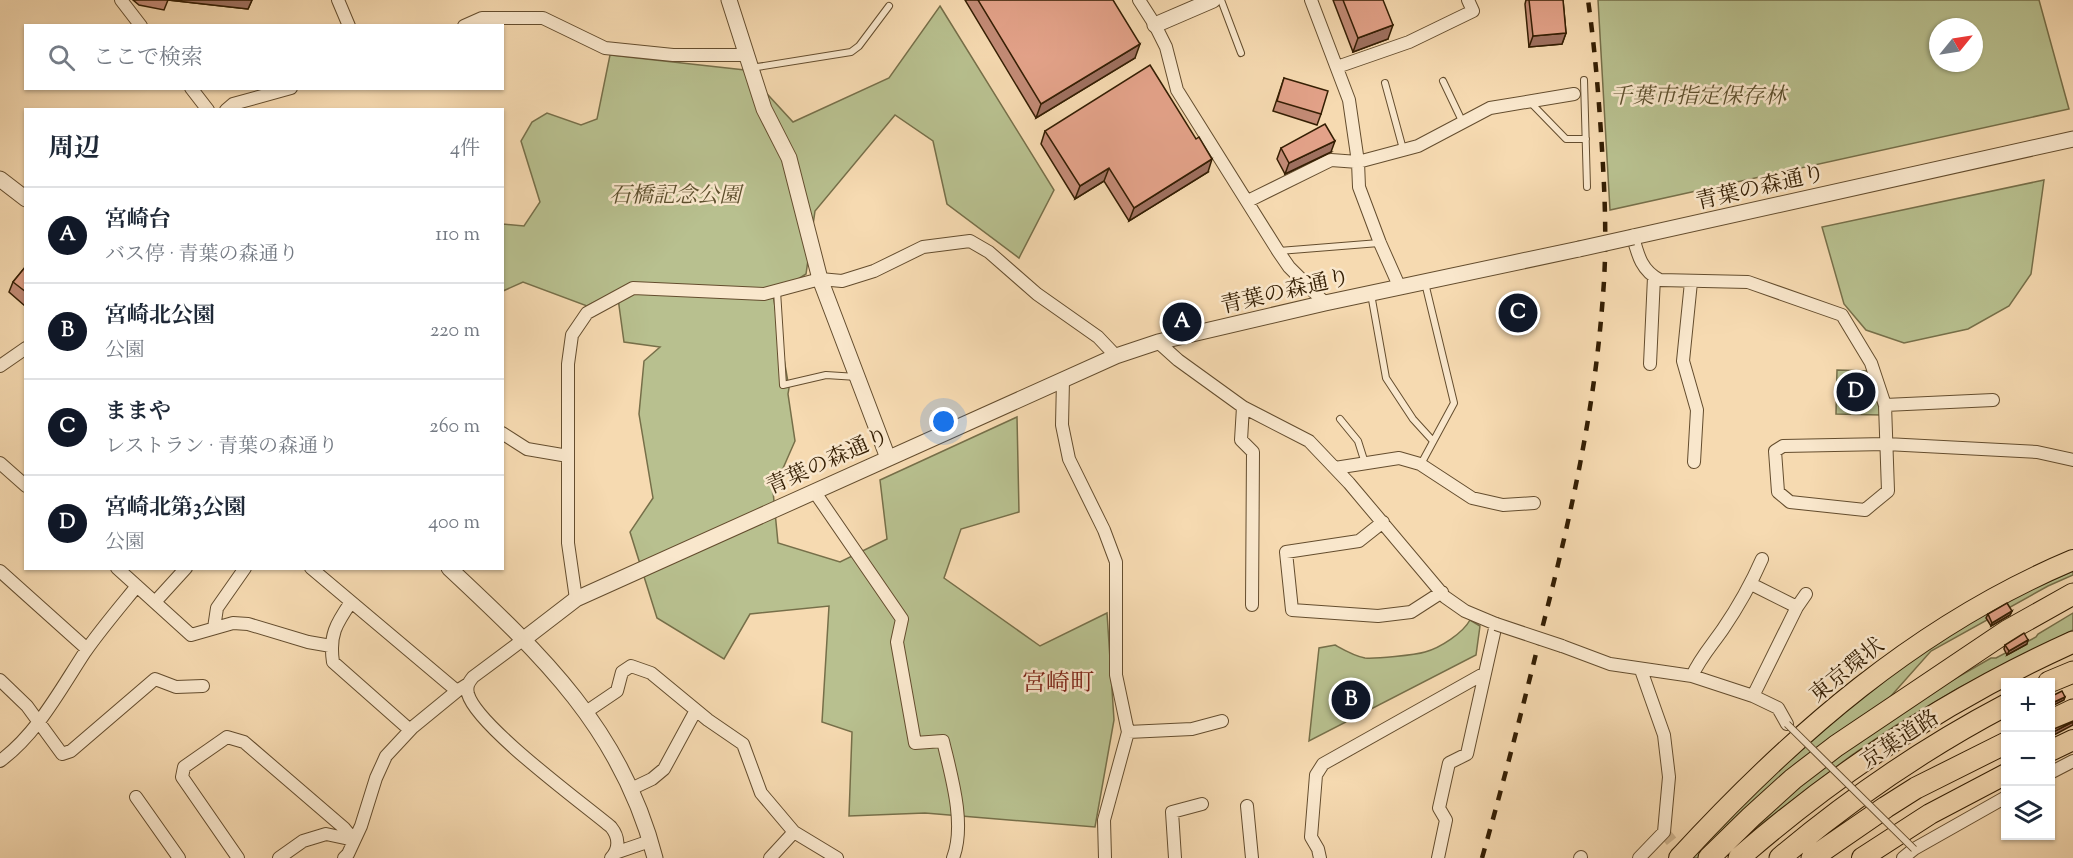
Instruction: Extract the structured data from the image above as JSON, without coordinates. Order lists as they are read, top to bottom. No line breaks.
{"streets":{"highway":["東京環状","京葉道路"],"street":["青葉の森通り"]},"districts":["宮崎町"],"parks":["千葉市指定保存林","石橋記念公園"],"north":"top right","page":{"search":"ここで検索","heading":["周辺","4件"],"list":[{"mark":"A","name":"宮崎台","note":"バス停 · 青葉の森通り","value":"110 m"},{"mark":"B","name":"宮崎北公園","note":"公園","value":"220 m"},{"mark":"C","name":"ままや","note":"レストラン · 青葉の森通り","value":"260 m"},{"mark":"D","name":"宮崎北第3公園","note":"公園","value":"400 m"}],"pins":["C","A","D","B"],"map_buttons":["+","−"]}}
